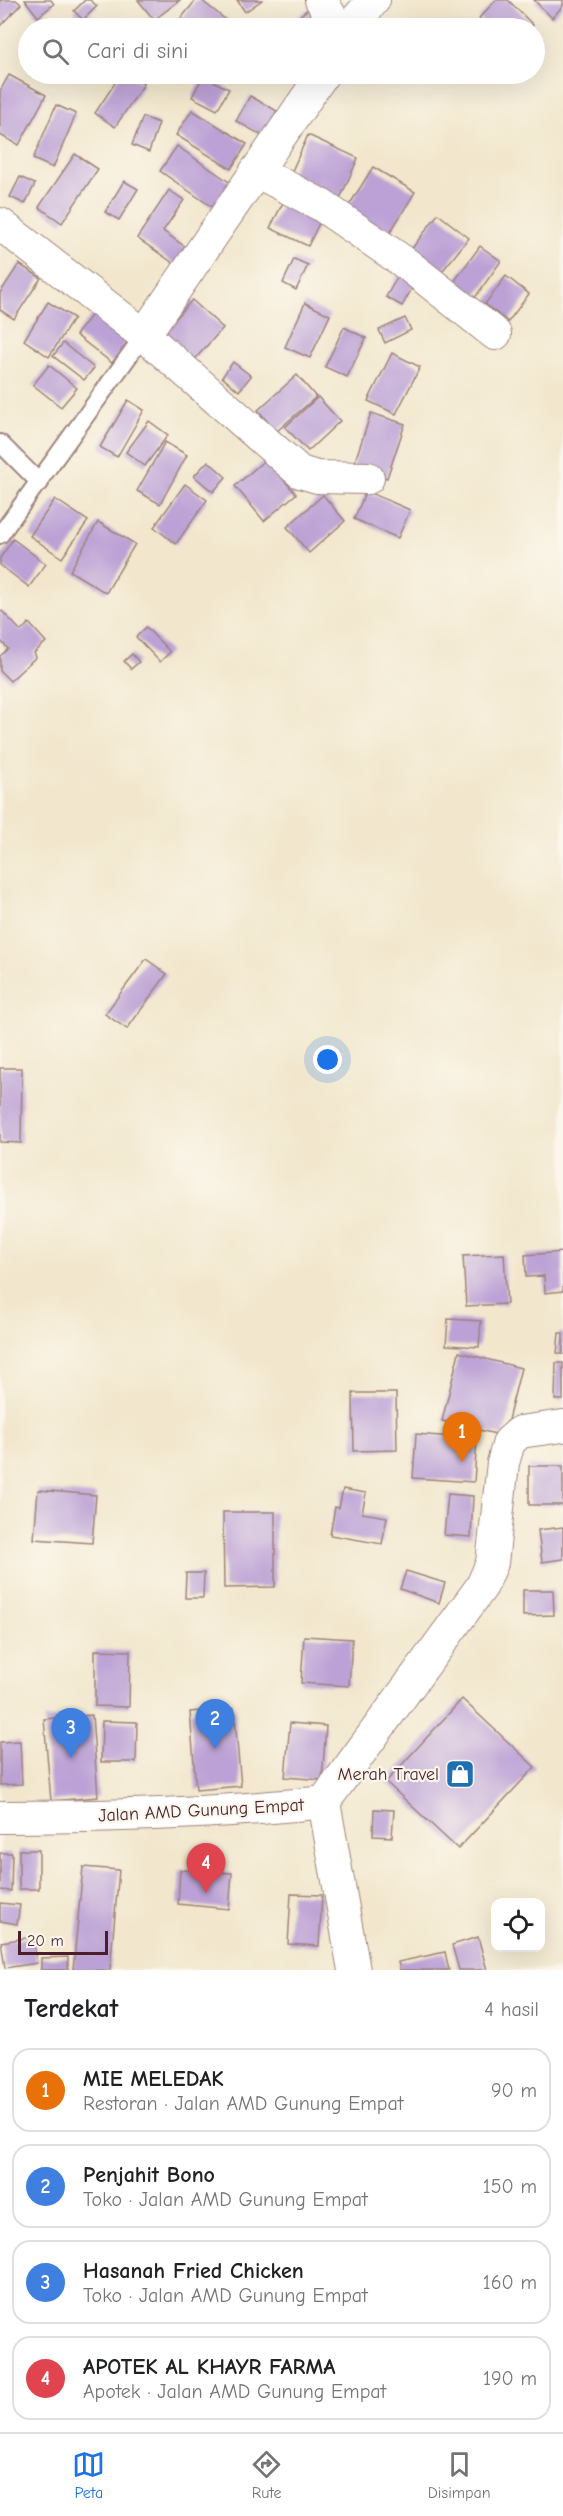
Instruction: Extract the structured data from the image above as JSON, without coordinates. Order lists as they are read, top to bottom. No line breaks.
{"streets":{"street":["Jalan AMD Gunung Empat"]},"places":{"shop":["Merah Travel"]},"scale_bar":"20 m","page":{"search":"Cari di sini","pins":["1","2","3","4"],"scale":"20 m","heading":["Terdekat","4 hasil"],"list":[{"mark":"1","name":"MIE MELEDAK","note":"Restoran · Jalan AMD Gunung Empat","value":"90 m"},{"mark":"2","name":"Penjahit Bono","note":"Toko · Jalan AMD Gunung Empat","value":"150 m"},{"mark":"3","name":"Hasanah Fried Chicken","note":"Toko · Jalan AMD Gunung Empat","value":"160 m"},{"mark":"4","name":"APOTEK AL KHAYR FARMA","note":"Apotek · Jalan AMD Gunung Empat","value":"190 m"}],"nav":["Peta","Rute","Disimpan"]}}
